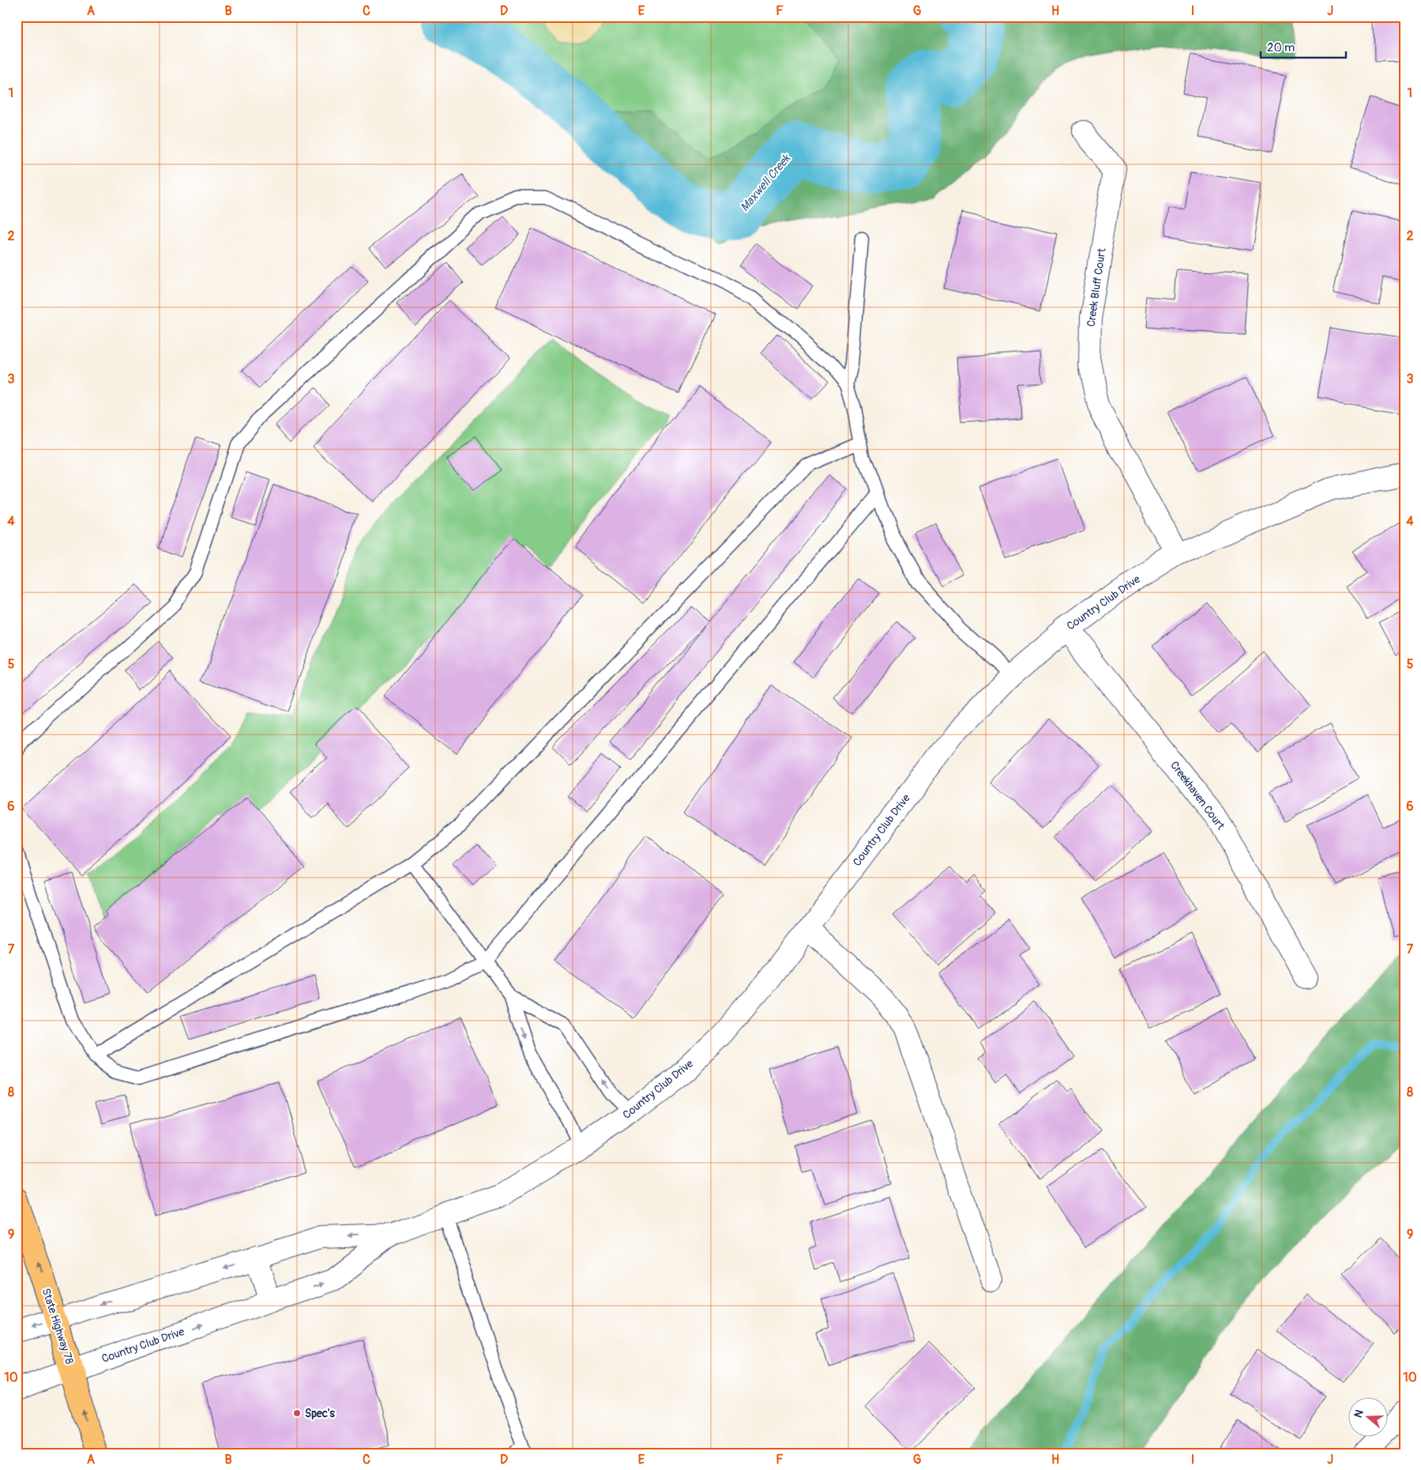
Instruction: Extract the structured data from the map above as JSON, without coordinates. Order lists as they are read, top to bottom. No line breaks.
{"streets":{"main road":["State Highway 78"],"street":["Creek Bluff Court","Country Club Drive","Creekhaven Court"]},"crossings":[["Creek Bluff Court","Country Club Drive"],["Country Club Drive","Creekhaven Court"],["Country Club Drive","State Highway 78"]],"one_way":["State Highway 78"],"water":["Maxwell Creek"],"places":["Spec's"],"scale_bar":"20 m","north":"left","grid":{"columns":["A","B","C","D","E","F","G","H","I","J"],"rows":["1","2","3","4","5","6","7","8","9","10"]}}
